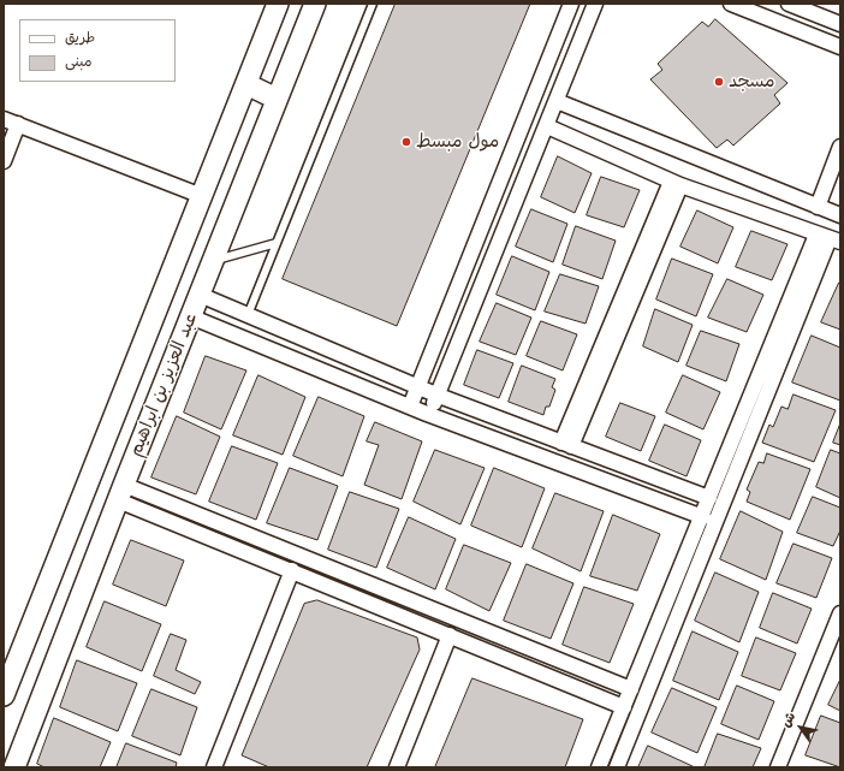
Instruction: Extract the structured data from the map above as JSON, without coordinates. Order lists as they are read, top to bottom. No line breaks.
{"streets":{"street":["عبد العزيز بن ابراهيم"]},"places":["مسجد","مول مبسط"],"legend":["طريق","مبنى"],"north":"top left"}
